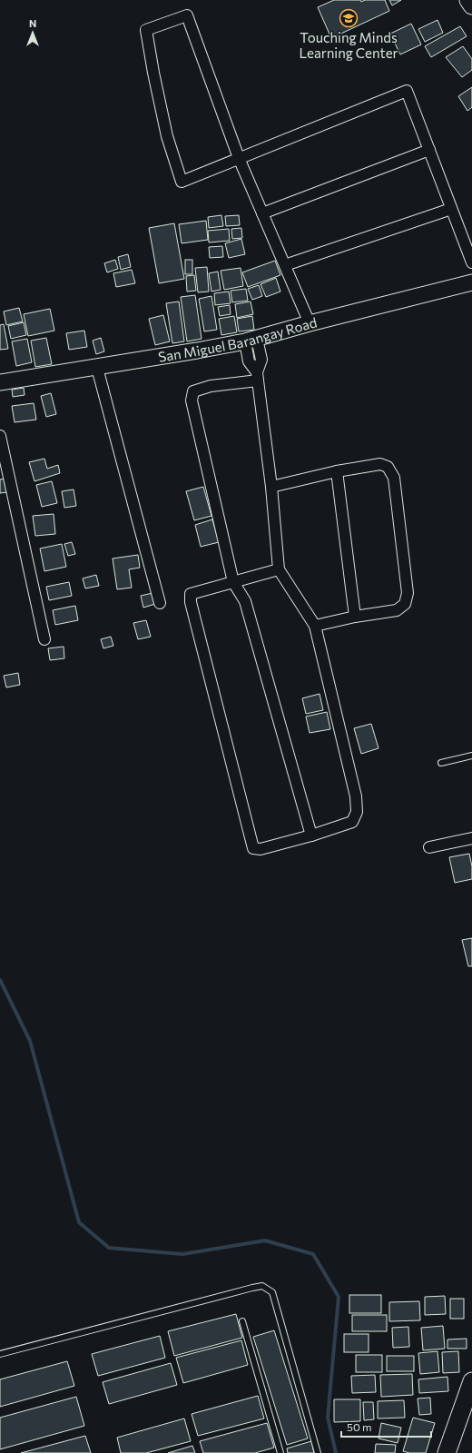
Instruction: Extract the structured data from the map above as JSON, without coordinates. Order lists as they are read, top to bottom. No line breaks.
{"streets":{"street":["San Miguel Barangay Road"]},"places":{"school or university":["Touching Minds Learning Center"]},"scale_bar":"50 m","north":"top"}
